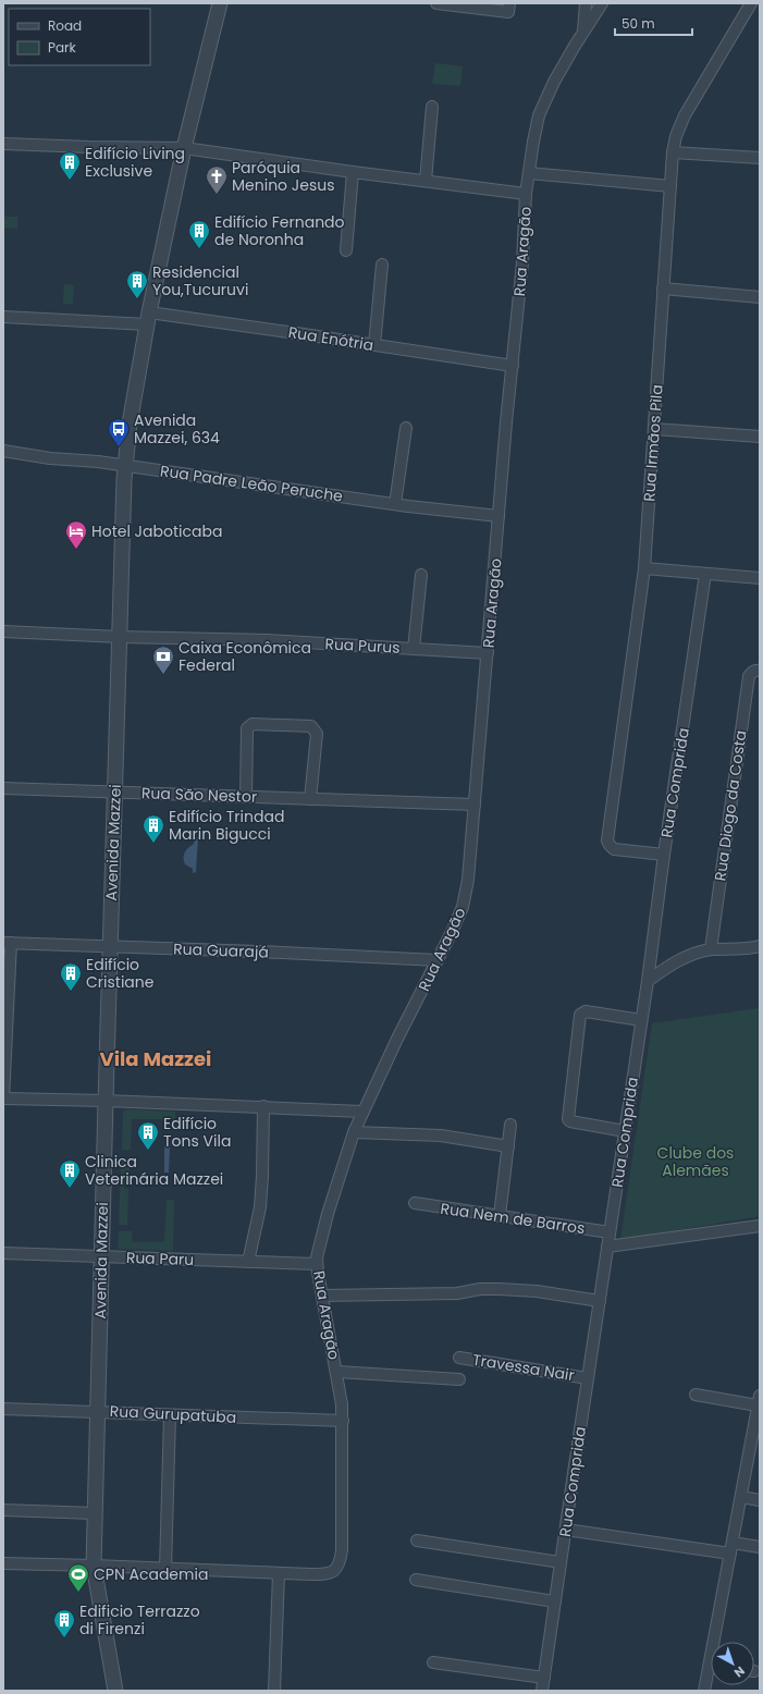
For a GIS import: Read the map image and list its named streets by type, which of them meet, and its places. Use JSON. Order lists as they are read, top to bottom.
{
  "streets": {
    "street": [
      "Rua Aragão",
      "Rua Enótria",
      "Rua Irmãos Pìla",
      "Rua Padre Leão Peruche",
      "Rua Purus",
      "Rua Comprida",
      "Rua São Nestor",
      "Rua Diogo da Costa",
      "Avenida Mazzei",
      "Rua Guarajá",
      "Rua Nem de Barros",
      "Rua Paru",
      "Travessa Nair",
      "Rua Gurupatuba"
    ]
  },
  "crossings": [
    ["Rua Aragão", "Rua Enótria"],
    ["Rua Aragão", "Rua Padre Leão Peruche"],
    ["Rua Aragão", "Rua Purus"],
    ["Rua Aragão", "Rua São Nestor"],
    ["Rua Aragão", "Avenida Mazzei"],
    ["Rua Aragão", "Rua Guarajá"],
    ["Rua Aragão", "Rua Paru"],
    ["Rua Aragão", "Rua Gurupatuba"],
    ["Rua Enótria", "Avenida Mazzei"],
    ["Rua Irmãos Pìla", "Rua Comprida"],
    ["Rua Padre Leão Peruche", "Avenida Mazzei"],
    ["Rua Purus", "Avenida Mazzei"],
    ["Rua Comprida", "Rua Nem de Barros"],
    ["Rua Comprida", "Travessa Nair"],
    ["Rua São Nestor", "Avenida Mazzei"],
    ["Avenida Mazzei", "Rua Guarajá"],
    ["Avenida Mazzei", "Rua Paru"],
    ["Avenida Mazzei", "Rua Gurupatuba"]
  ],
  "districts": ["Vila Mazzei"],
  "parks": ["Clube dos Alemães"],
  "places": {
    "building": [
      "Edifício Living Exclusive",
      "Edifício Fernando de Noronha",
      "Residencial You,Tucuruvi",
      "Edifício Trindad Marin Bigucci",
      "Edifício Cristiane",
      "Edifício Tons Vila",
      "Clinica Veterinária Mazzei",
      "Edificio Terrazzo di Firenzi"
    ],
    "church": ["Paróquia Menino Jesus"],
    "bus stop": ["Avenida Mazzei, 634"],
    "hotel": ["Hotel Jaboticaba"],
    "bank": ["Caixa Econômica Federal"],
    "sports": ["CPN Academia"]
  },
  "legend": ["Road", "Park"],
  "scale_bar": "50 m",
  "north": "bottom right"
}
